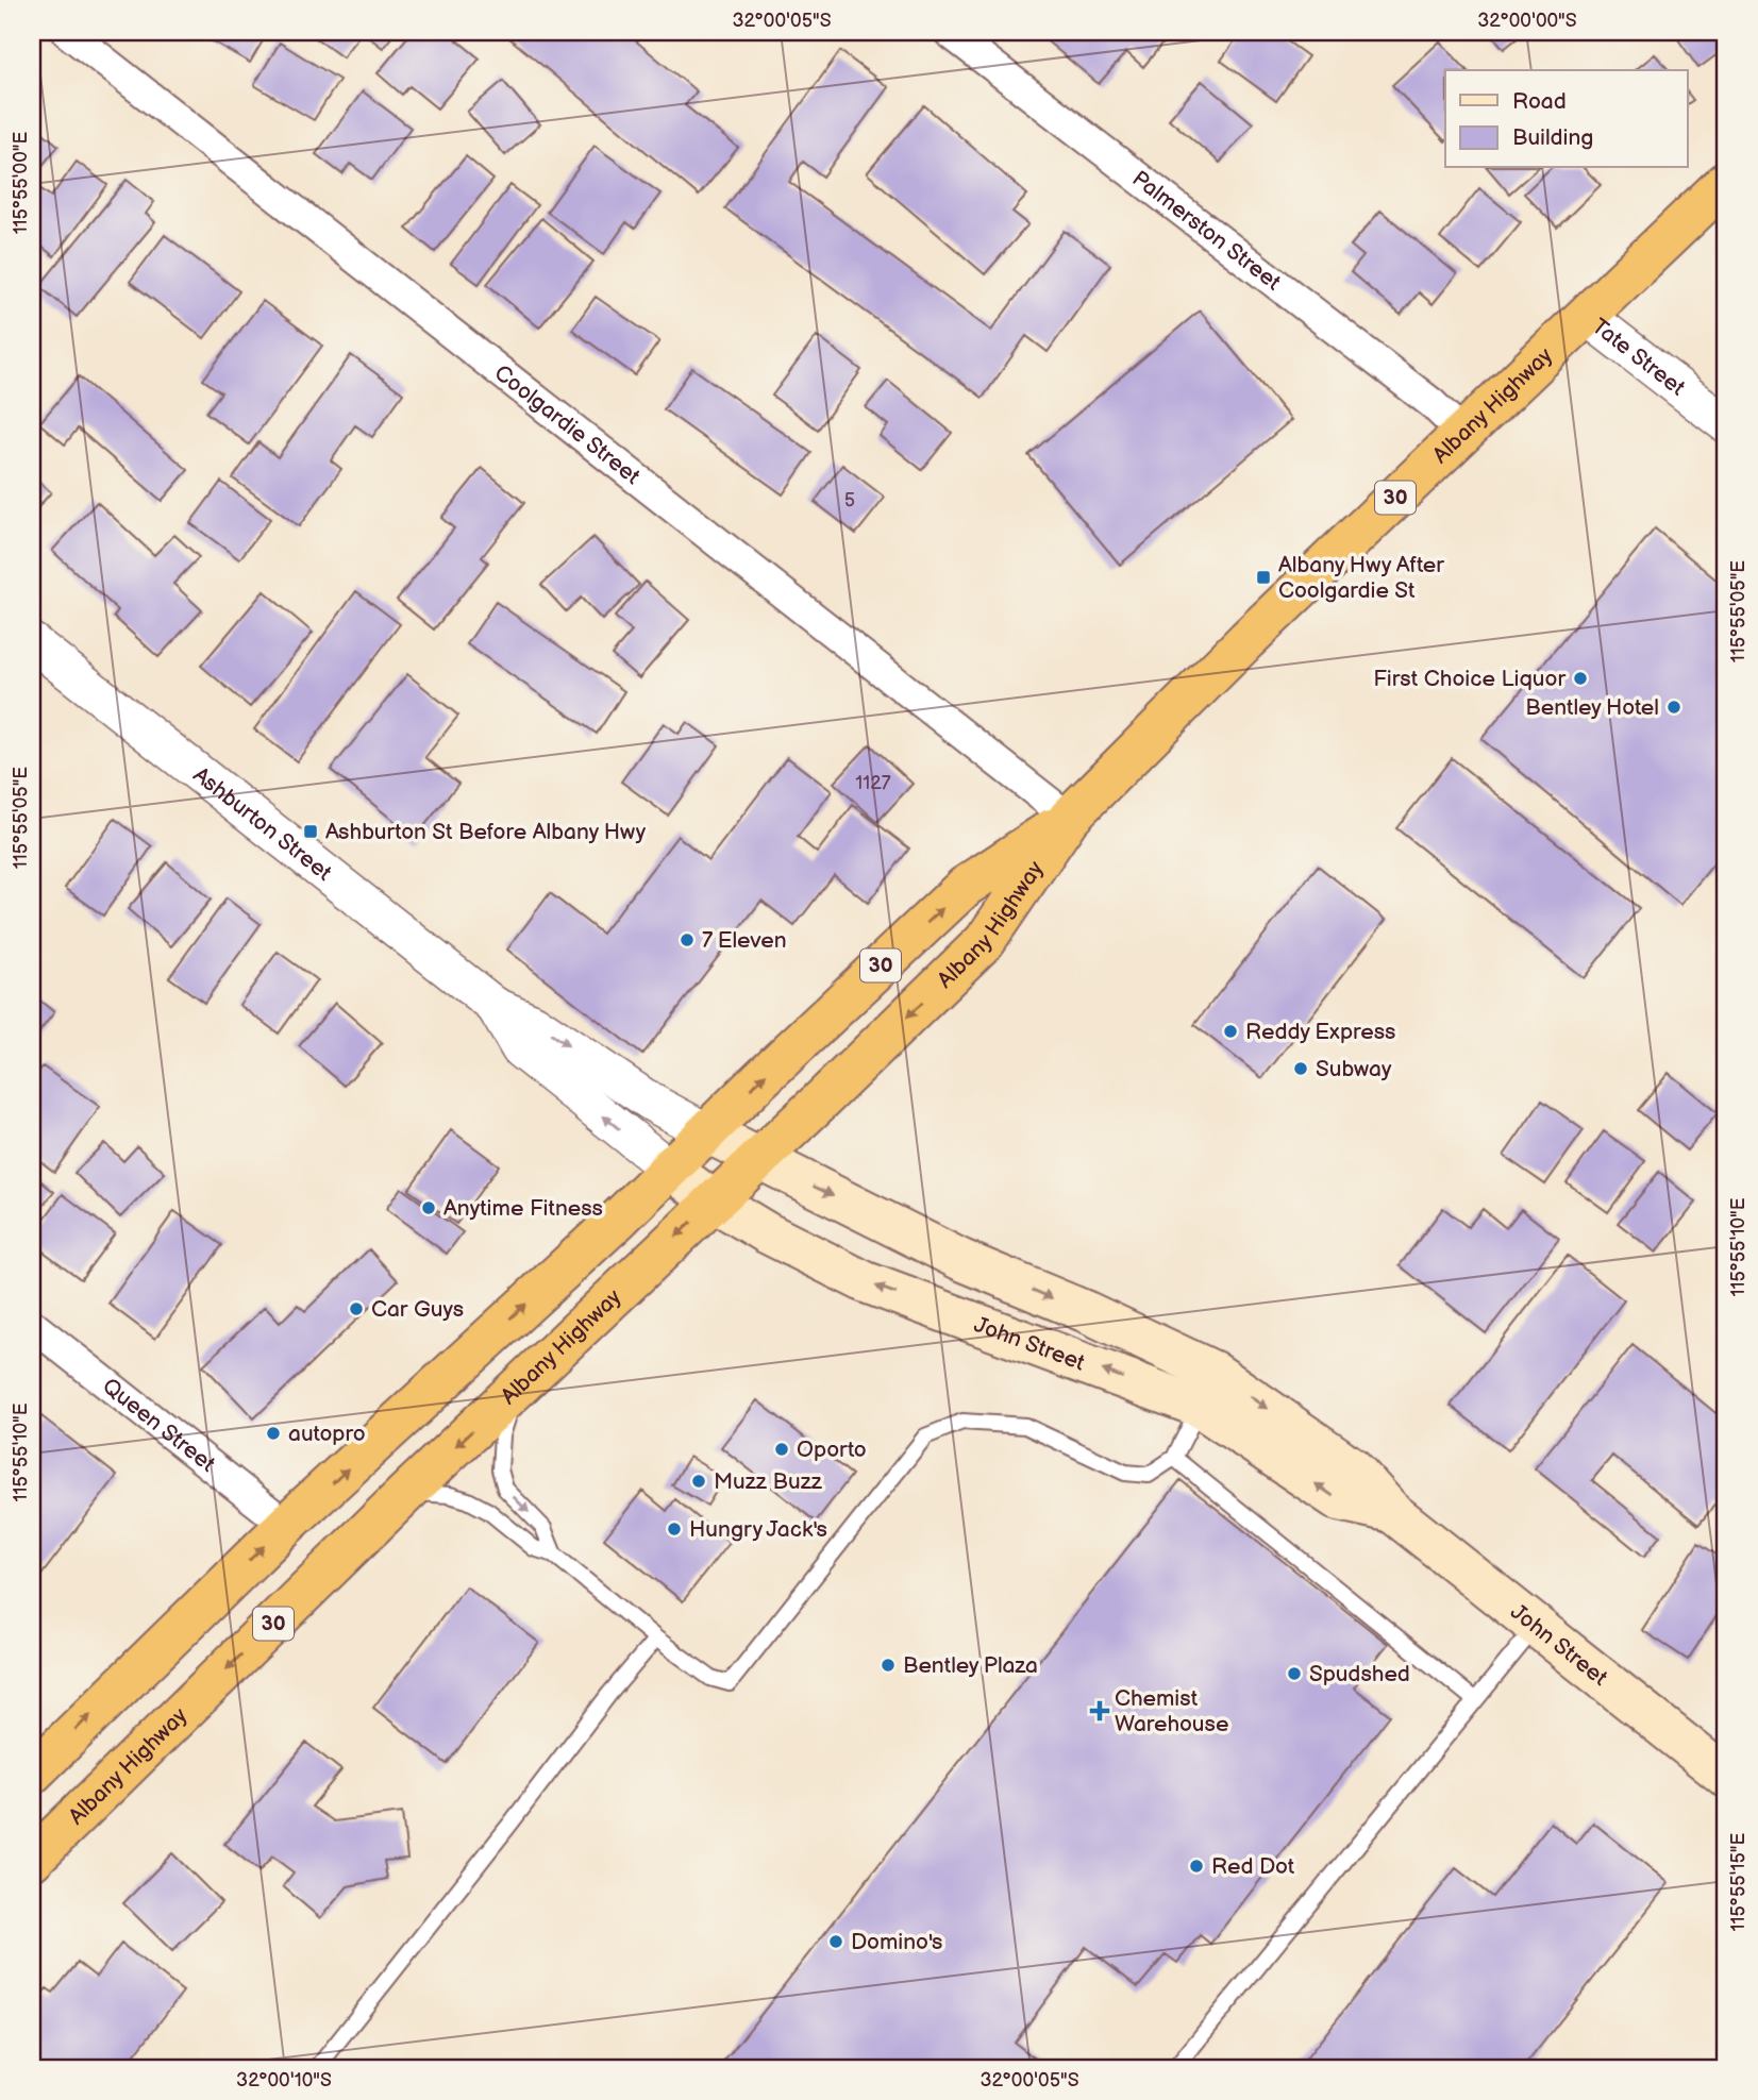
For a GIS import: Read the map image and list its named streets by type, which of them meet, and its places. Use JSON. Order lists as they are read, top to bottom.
{
  "streets": {
    "highway": ["Albany Highway", "30"],
    "main road": ["John Street"],
    "street": [
      "Palmerston Street",
      "Tate Street",
      "Coolgardie Street",
      "Ashburton Street",
      "Queen Street"
    ]
  },
  "crossings": [
    ["Palmerston Street", "Albany Highway"],
    ["Tate Street", "Albany Highway"],
    ["Albany Highway", "Coolgardie Street"],
    ["Albany Highway", "Ashburton Street"],
    ["Albany Highway", "John Street"],
    ["Albany Highway", "Queen Street"],
    ["Ashburton Street", "John Street"]
  ],
  "places": {
    "transit": ["Albany Hwy After Coolgardie St", "Ashburton St Before Albany Hwy"],
    "other": [
      "First Choice Liquor",
      "Bentley Hotel",
      "7 Eleven",
      "Reddy Express",
      "Subway",
      "Anytime Fitness",
      "Car Guys",
      "autopro",
      "Oporto",
      "Muzz Buzz",
      "Hungry Jack's",
      "Bentley Plaza",
      "Spudshed",
      "Red Dot",
      "Domino's"
    ],
    "health": ["Chemist Warehouse"]
  },
  "house_numbers": ["5", "1127"],
  "legend": ["Road", "Building"],
  "coordinates": [
    "32°00'05\"S",
    "32°00'00\"S",
    "115°55'00\"E",
    "115°55'05\"E",
    "115°55'10\"E",
    "115°55'15\"E",
    "32°00'10\"S"
  ]
}
